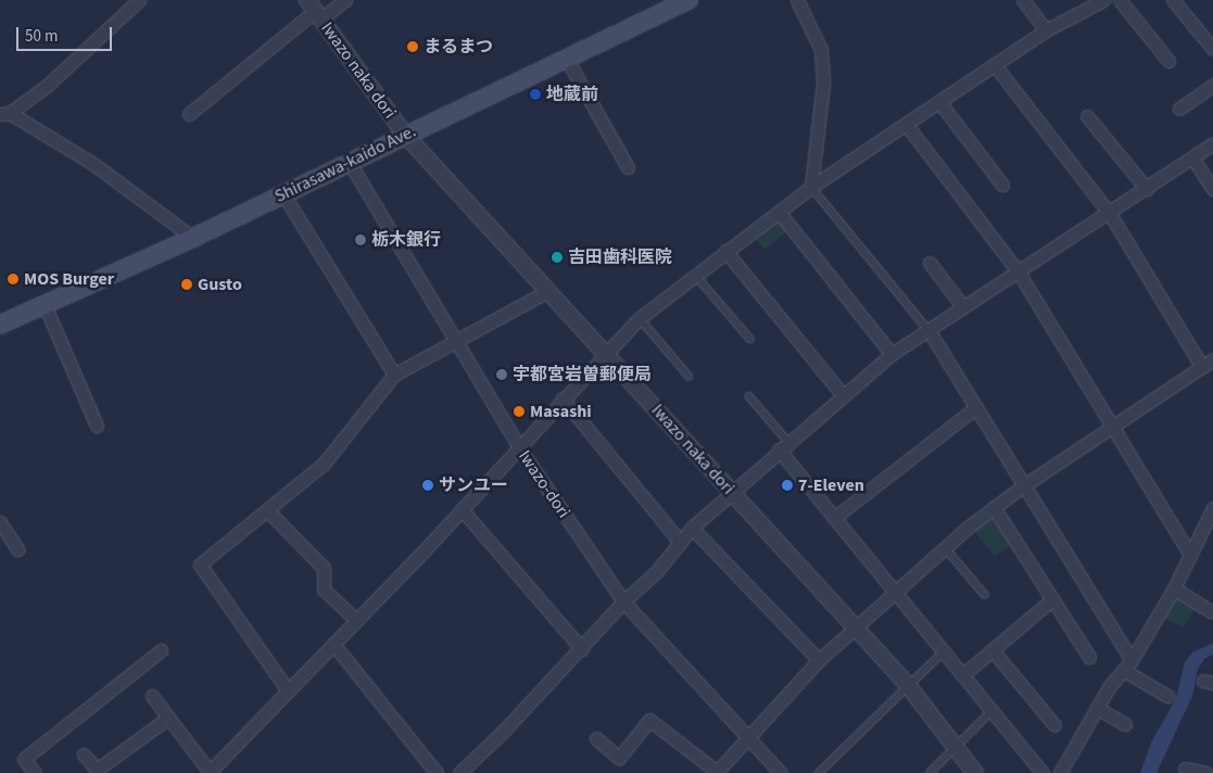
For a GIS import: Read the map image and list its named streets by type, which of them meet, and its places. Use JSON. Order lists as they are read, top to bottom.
{
  "streets": {
    "main road": ["Shirasawa-kaido Ave."],
    "street": ["Iwazo naka dori", "Iwazo-dori"]
  },
  "crossings": [
    ["Iwazo naka dori", "Shirasawa-kaido Ave."],
    ["Shirasawa-kaido Ave.", "Iwazo-dori"]
  ],
  "places": [
    "まるまつ",
    "地蔵前",
    "栃木銀行",
    "吉田歯科医院",
    "MOS Burger",
    "Gusto",
    "宇都宮岩曽郵便局",
    "Masashi",
    "サンユー",
    "7-Eleven"
  ],
  "scale_bar": "50 m"
}
